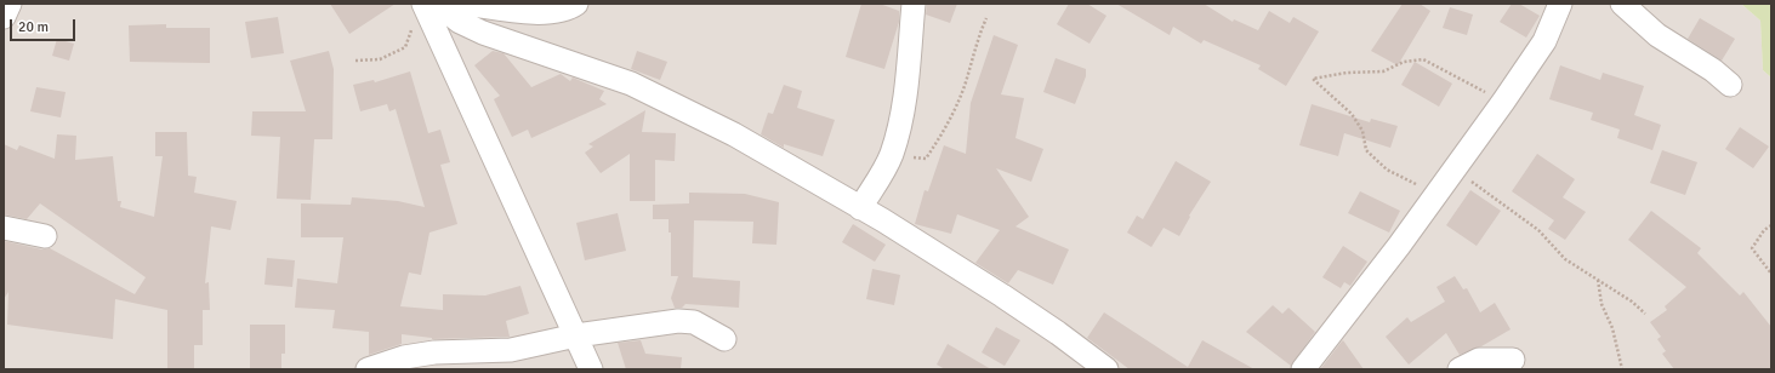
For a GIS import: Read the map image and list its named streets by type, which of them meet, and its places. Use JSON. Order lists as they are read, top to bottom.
{
  "scale_bar": "20 m"
}
